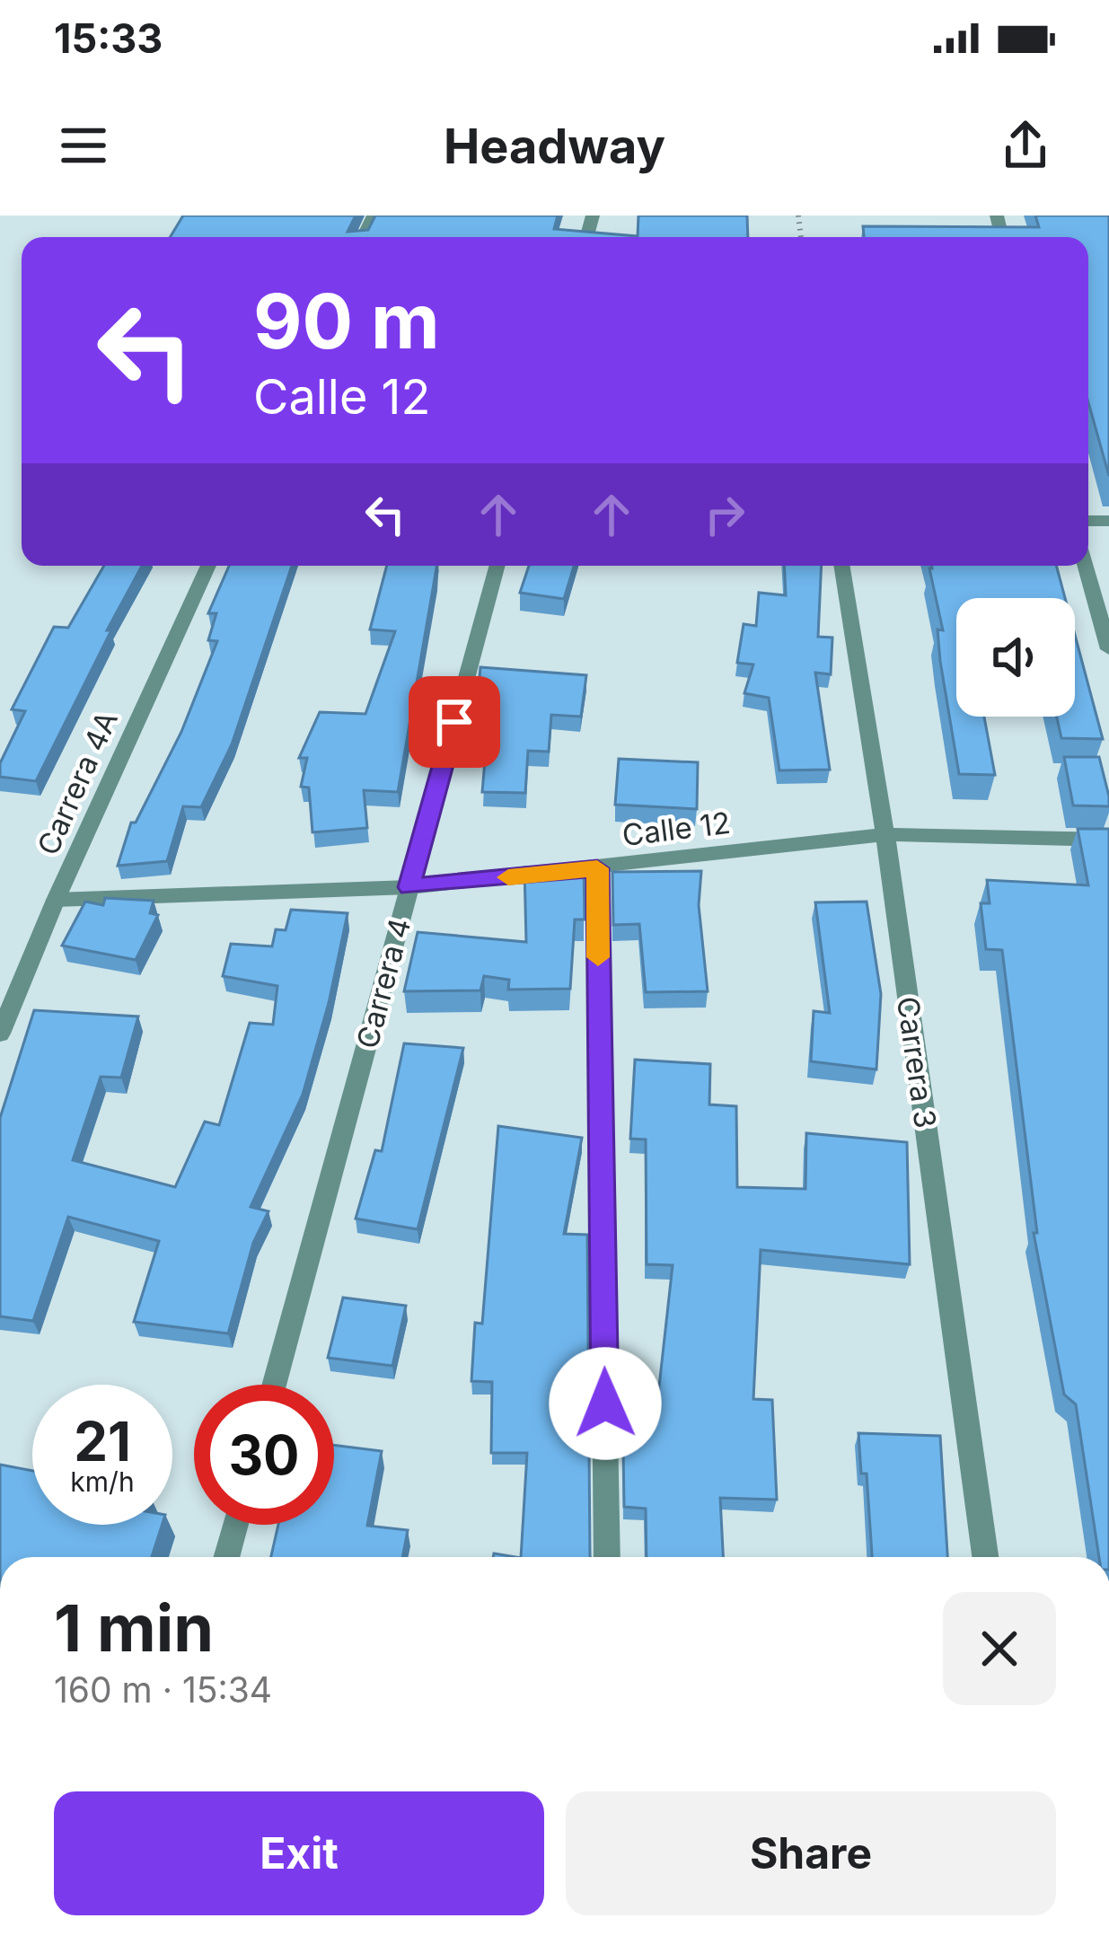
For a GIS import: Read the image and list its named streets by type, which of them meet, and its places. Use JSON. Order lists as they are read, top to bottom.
{
  "streets": {
    "street": [
      "Carrera 4A",
      "Calle 12",
      "Carrera 4",
      "Carrera 3"
    ]
  },
  "crossings": [
    ["Carrera 4A", "Calle 12"],
    ["Calle 12", "Carrera 4"],
    ["Calle 12", "Carrera 3"]
  ],
  "page": {
    "status": "15:33",
    "header": "Headway",
    "turn": ["90 m", "Calle 12"],
    "speed": "21 km/h",
    "limit": "30",
    "heading": ["1 min", "160 m · 15:34"],
    "buttons": ["Exit", "Share"]
  }
}
